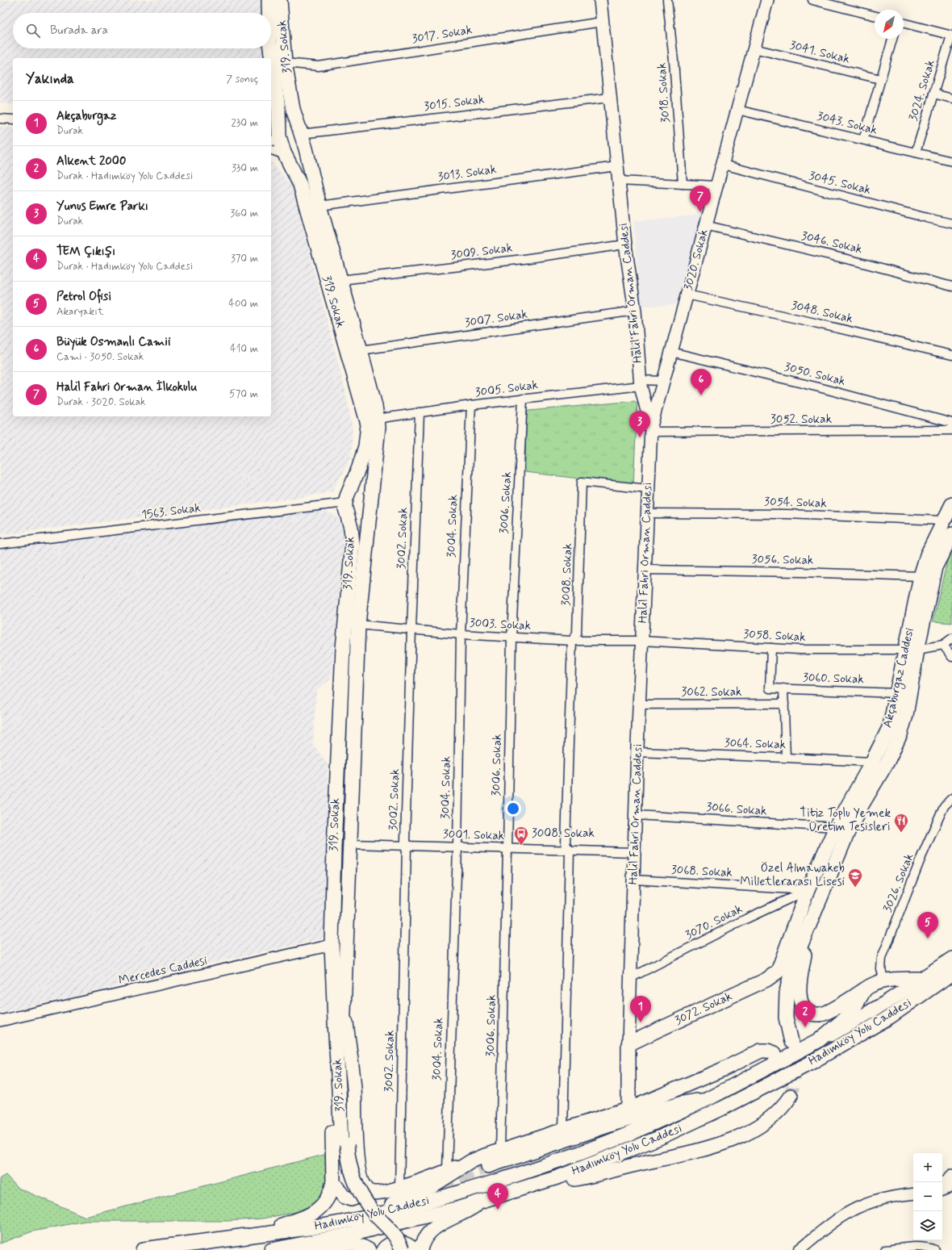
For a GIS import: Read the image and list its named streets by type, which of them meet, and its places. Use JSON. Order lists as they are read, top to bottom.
{
  "streets": {
    "main road": [
      "319. Sokak",
      "3020. Sokak",
      "Halil Fahri Orman Caddesi",
      "Akçaburgaz Caddesi",
      "3072. Sokak",
      "Hadımköy Yolu Caddesi"
    ],
    "street": [
      "3017. Sokak",
      "3041. Sokak",
      "3024. Sokak",
      "3018. Sokak",
      "3015. Sokak",
      "3043. Sokak",
      "3013. Sokak",
      "3045. Sokak",
      "3046. Sokak",
      "3009. Sokak",
      "3048. Sokak",
      "3007. Sokak",
      "3050. Sokak",
      "3005. Sokak",
      "3052. Sokak",
      "3006. Sokak",
      "3054. Sokak",
      "1563. Sokak",
      "3004. Sokak",
      "3002. Sokak",
      "3056. Sokak",
      "3008. Sokak",
      "3003. Sokak",
      "3058. Sokak",
      "3060. Sokak",
      "3062. Sokak",
      "3064. Sokak",
      "3066. Sokak",
      "3001. Sokak",
      "3068. Sokak",
      "3026. Sokak",
      "3070. Sokak",
      "Mercedes Caddesi"
    ]
  },
  "crossings": [
    ["3017. Sokak", "319. Sokak"],
    ["3017. Sokak", "Halil Fahri Orman Caddesi"],
    ["319. Sokak", "3015. Sokak"],
    ["319. Sokak", "3013. Sokak"],
    ["319. Sokak", "3009. Sokak"],
    ["319. Sokak", "3007. Sokak"],
    ["319. Sokak", "3005. Sokak"],
    ["319. Sokak", "1563. Sokak"],
    ["319. Sokak", "3003. Sokak"],
    ["319. Sokak", "3001. Sokak"],
    ["319. Sokak", "Mercedes Caddesi"],
    ["3041. Sokak", "3020. Sokak"],
    ["3024. Sokak", "3043. Sokak"],
    ["3015. Sokak", "Halil Fahri Orman Caddesi"],
    ["3043. Sokak", "3020. Sokak"],
    ["3013. Sokak", "Halil Fahri Orman Caddesi"],
    ["3045. Sokak", "3020. Sokak"],
    ["3046. Sokak", "3020. Sokak"],
    ["3009. Sokak", "Halil Fahri Orman Caddesi"],
    ["3020. Sokak", "Halil Fahri Orman Caddesi"],
    ["3020. Sokak", "3048. Sokak"],
    ["3020. Sokak", "3050. Sokak"],
    ["3020. Sokak", "3005. Sokak"],
    ["3020. Sokak", "3052. Sokak"],
    ["Halil Fahri Orman Caddesi", "3007. Sokak"],
    ["Halil Fahri Orman Caddesi", "3005. Sokak"],
    ["Halil Fahri Orman Caddesi", "3052. Sokak"],
    ["Halil Fahri Orman Caddesi", "3054. Sokak"],
    ["Halil Fahri Orman Caddesi", "3056. Sokak"],
    ["Halil Fahri Orman Caddesi", "3008. Sokak"],
    ["Halil Fahri Orman Caddesi", "3003. Sokak"],
    ["Halil Fahri Orman Caddesi", "3058. Sokak"],
    ["Halil Fahri Orman Caddesi", "3062. Sokak"],
    ["Halil Fahri Orman Caddesi", "3064. Sokak"],
    ["Halil Fahri Orman Caddesi", "3066. Sokak"],
    ["Halil Fahri Orman Caddesi", "3001. Sokak"],
    ["Halil Fahri Orman Caddesi", "3068. Sokak"],
    ["Halil Fahri Orman Caddesi", "3070. Sokak"],
    ["Halil Fahri Orman Caddesi", "3072. Sokak"],
    ["3005. Sokak", "3006. Sokak"],
    ["3005. Sokak", "3004. Sokak"],
    ["3005. Sokak", "3002. Sokak"],
    ["3006. Sokak", "3003. Sokak"],
    ["3006. Sokak", "3001. Sokak"],
    ["3054. Sokak", "Akçaburgaz Caddesi"],
    ["3004. Sokak", "3003. Sokak"],
    ["3004. Sokak", "3001. Sokak"],
    ["3002. Sokak", "3003. Sokak"],
    ["3002. Sokak", "3001. Sokak"],
    ["3056. Sokak", "Akçaburgaz Caddesi"],
    ["3008. Sokak", "3003. Sokak"],
    ["3008. Sokak", "3001. Sokak"],
    ["3003. Sokak", "3058. Sokak"],
    ["3058. Sokak", "Akçaburgaz Caddesi"],
    ["3058. Sokak", "3060. Sokak"],
    ["Akçaburgaz Caddesi", "3060. Sokak"],
    ["Akçaburgaz Caddesi", "3064. Sokak"],
    ["Akçaburgaz Caddesi", "3066. Sokak"],
    ["Akçaburgaz Caddesi", "3068. Sokak"],
    ["Akçaburgaz Caddesi", "3070. Sokak"],
    ["Akçaburgaz Caddesi", "3072. Sokak"],
    ["3068. Sokak", "3070. Sokak"]
  ],
  "places": {
    "restaurant": ["Titiz Toplu Yemek Üretim Tesisleri"],
    "bus stop": ["3008. Sokak"],
    "school or university": ["Özel Almawakeb Milletlerarası Lisesi"]
  },
  "north": "bottom left",
  "page": {
    "search": "Burada ara",
    "heading": ["Yakında", "7 sonuç"],
    "list": [
      {
        "mark": "1",
        "name": "Akçaburgaz",
        "note": "Durak",
        "value": "230 m"
      },
      {
        "mark": "2",
        "name": "Alkent 2000",
        "note": "Durak · Hadımköy Yolu Caddesi",
        "value": "330 m"
      },
      {
        "mark": "3",
        "name": "Yunus Emre Parkı",
        "note": "Durak",
        "value": "360 m"
      },
      {
        "mark": "4",
        "name": "TEM Çıkışı",
        "note": "Durak · Hadımköy Yolu Caddesi",
        "value": "370 m"
      },
      {
        "mark": "5",
        "name": "Petrol Ofisi",
        "note": "Akaryakıt",
        "value": "400 m"
      },
      {
        "mark": "6",
        "name": "Büyük Osmanlı Camii",
        "note": "Cami · 3050. Sokak",
        "value": "410 m"
      },
      {
        "mark": "7",
        "name": "Halil Fahri Orman İlkokulu",
        "note": "Durak · 3020. Sokak",
        "value": "570 m"
      }
    ],
    "pins": [
      "7",
      "6",
      "3",
      "5",
      "1",
      "2",
      "4"
    ],
    "map_buttons": ["+", "−"]
  }
}
